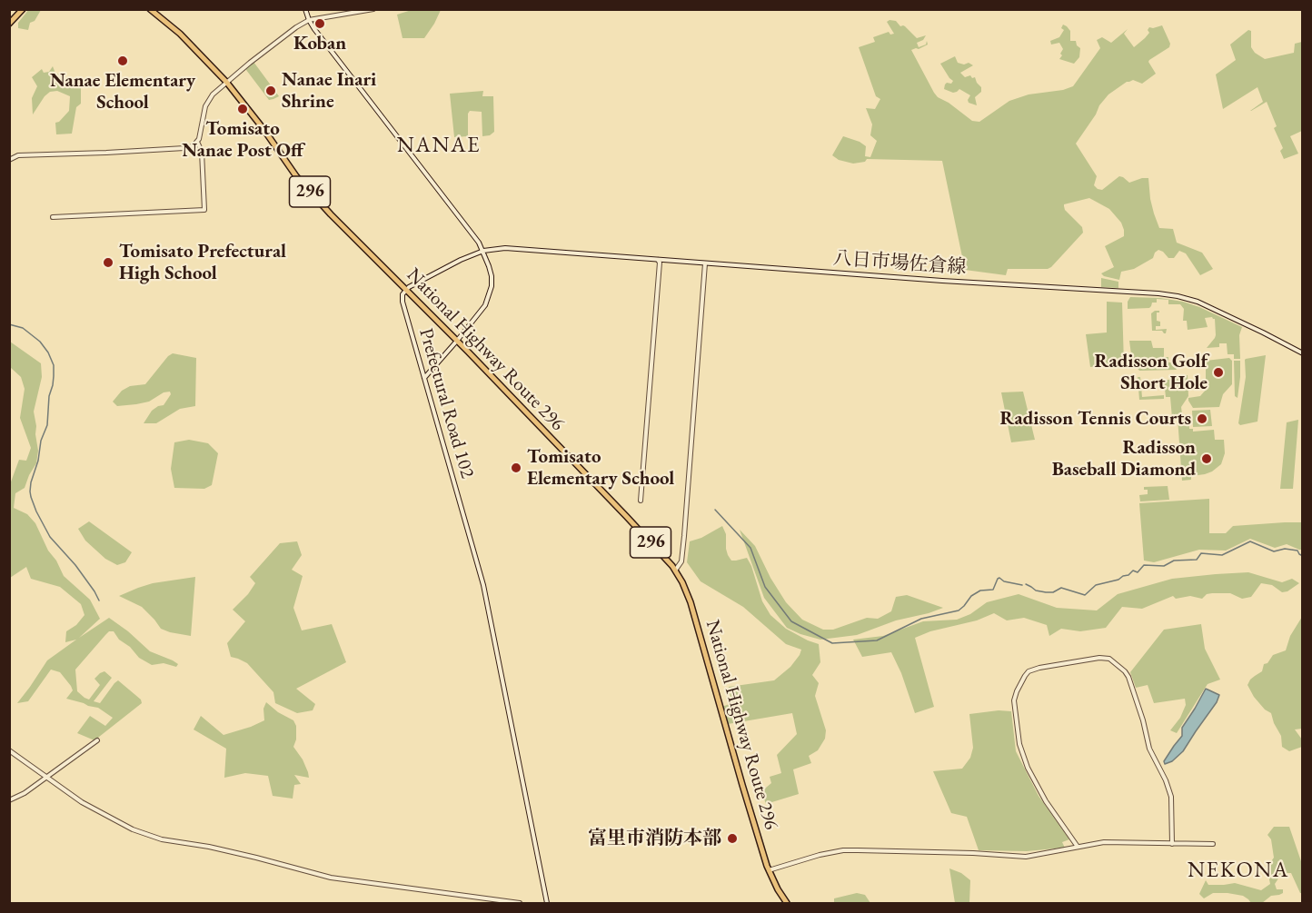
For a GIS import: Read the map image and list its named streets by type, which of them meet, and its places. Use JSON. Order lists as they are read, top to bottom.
{
  "streets": {
    "highway": ["296", "National Highway Route 296"],
    "street": ["八日市場佐倉線", "Prefectural Road 102"]
  },
  "crossings": [
    ["National Highway Route 296", "Prefectural Road 102"]
  ],
  "districts": ["NANAE", "NEKONA"],
  "places": [
    "Koban",
    "Nanae Elementary School",
    "Nanae Inari Shrine",
    "Tomisato Nanae Post Off",
    "Tomisato Prefectural High School",
    "Radisson Golf Short Hole",
    "Radisson Tennis Courts",
    "Radisson Baseball Diamond",
    "Tomisato Elementary School",
    "富里市消防本部"
  ]
}
